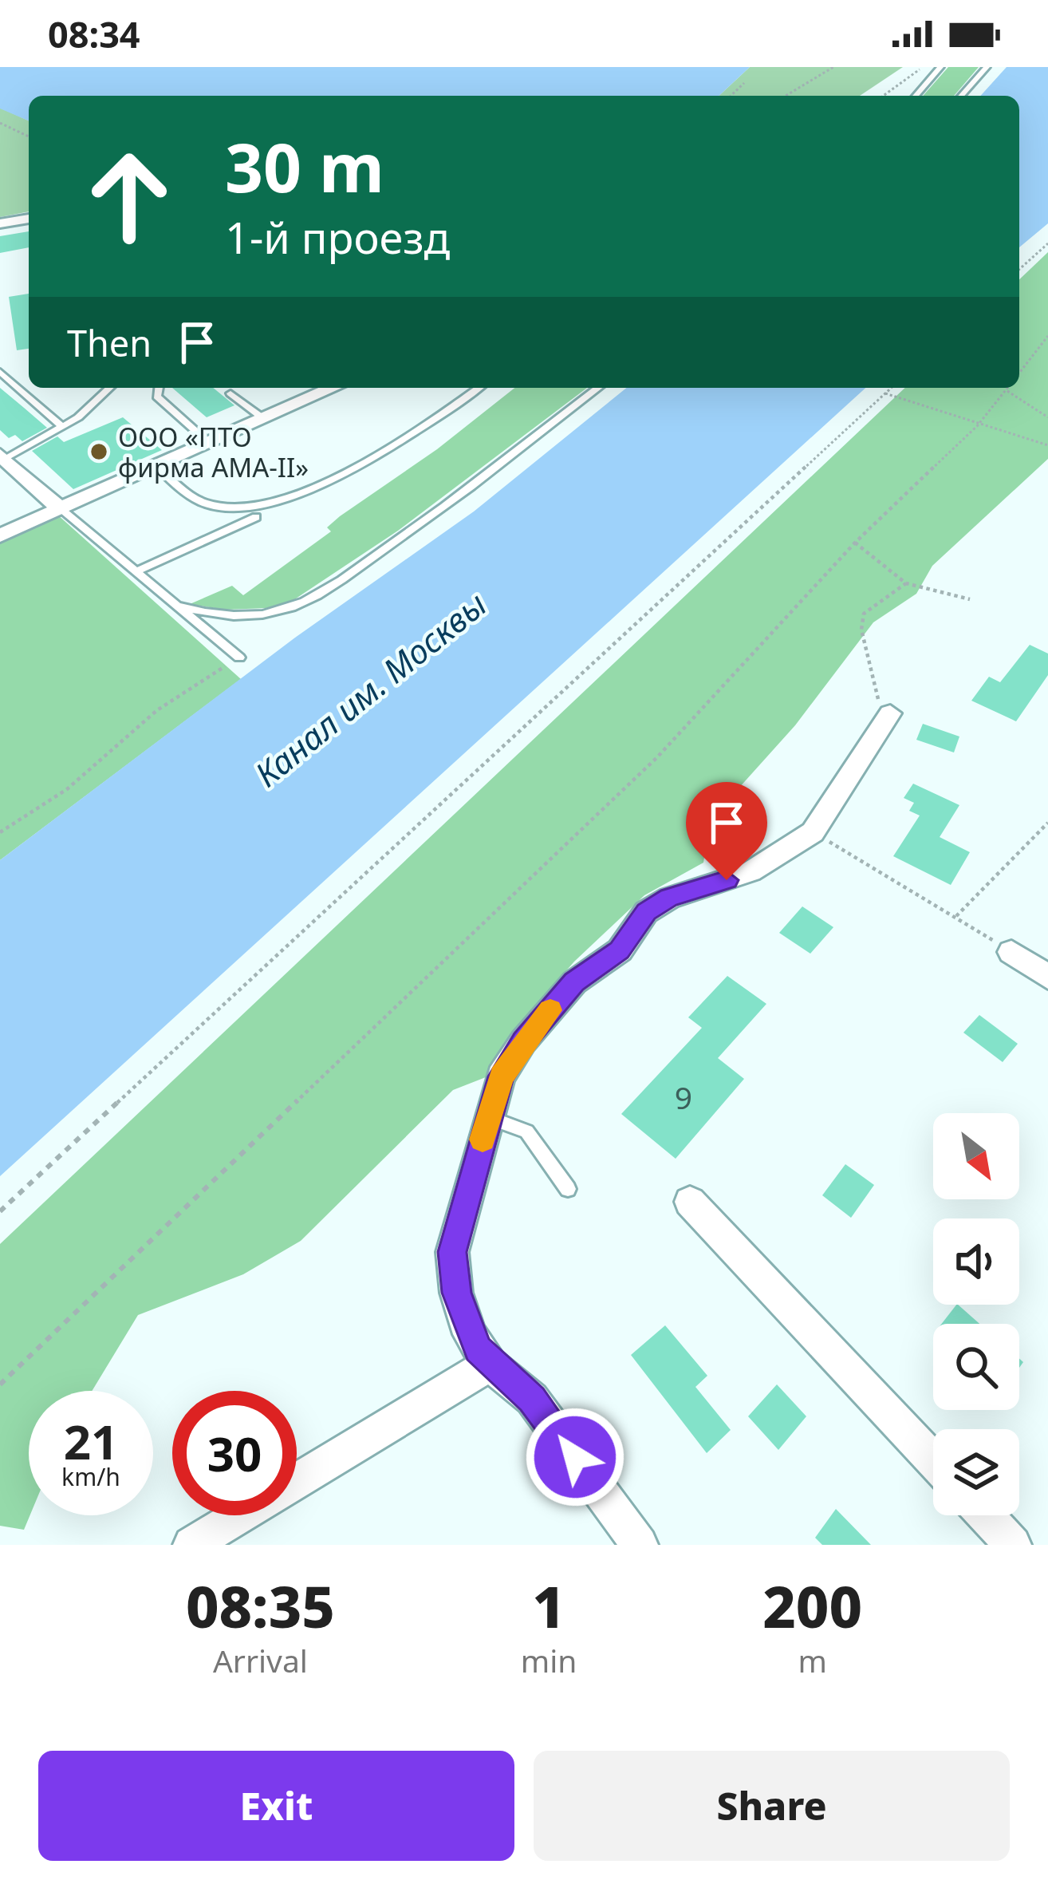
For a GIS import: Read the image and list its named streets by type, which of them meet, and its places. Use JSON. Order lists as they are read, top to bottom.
{
  "water": ["Канал им. Москвы"],
  "places": ["ООО «ПТО фирма АМА-II»"],
  "house_numbers": ["9"],
  "north": "bottom right",
  "page": {
    "status": "08:34",
    "turn": ["30 m", "1-й проезд"],
    "then": "Then",
    "speed": "21 km/h",
    "limit": "30",
    "eta": [
      "08:35",
      "Arrival",
      "1",
      "min",
      "200",
      "m"
    ],
    "buttons": ["Exit", "Share"]
  }
}
